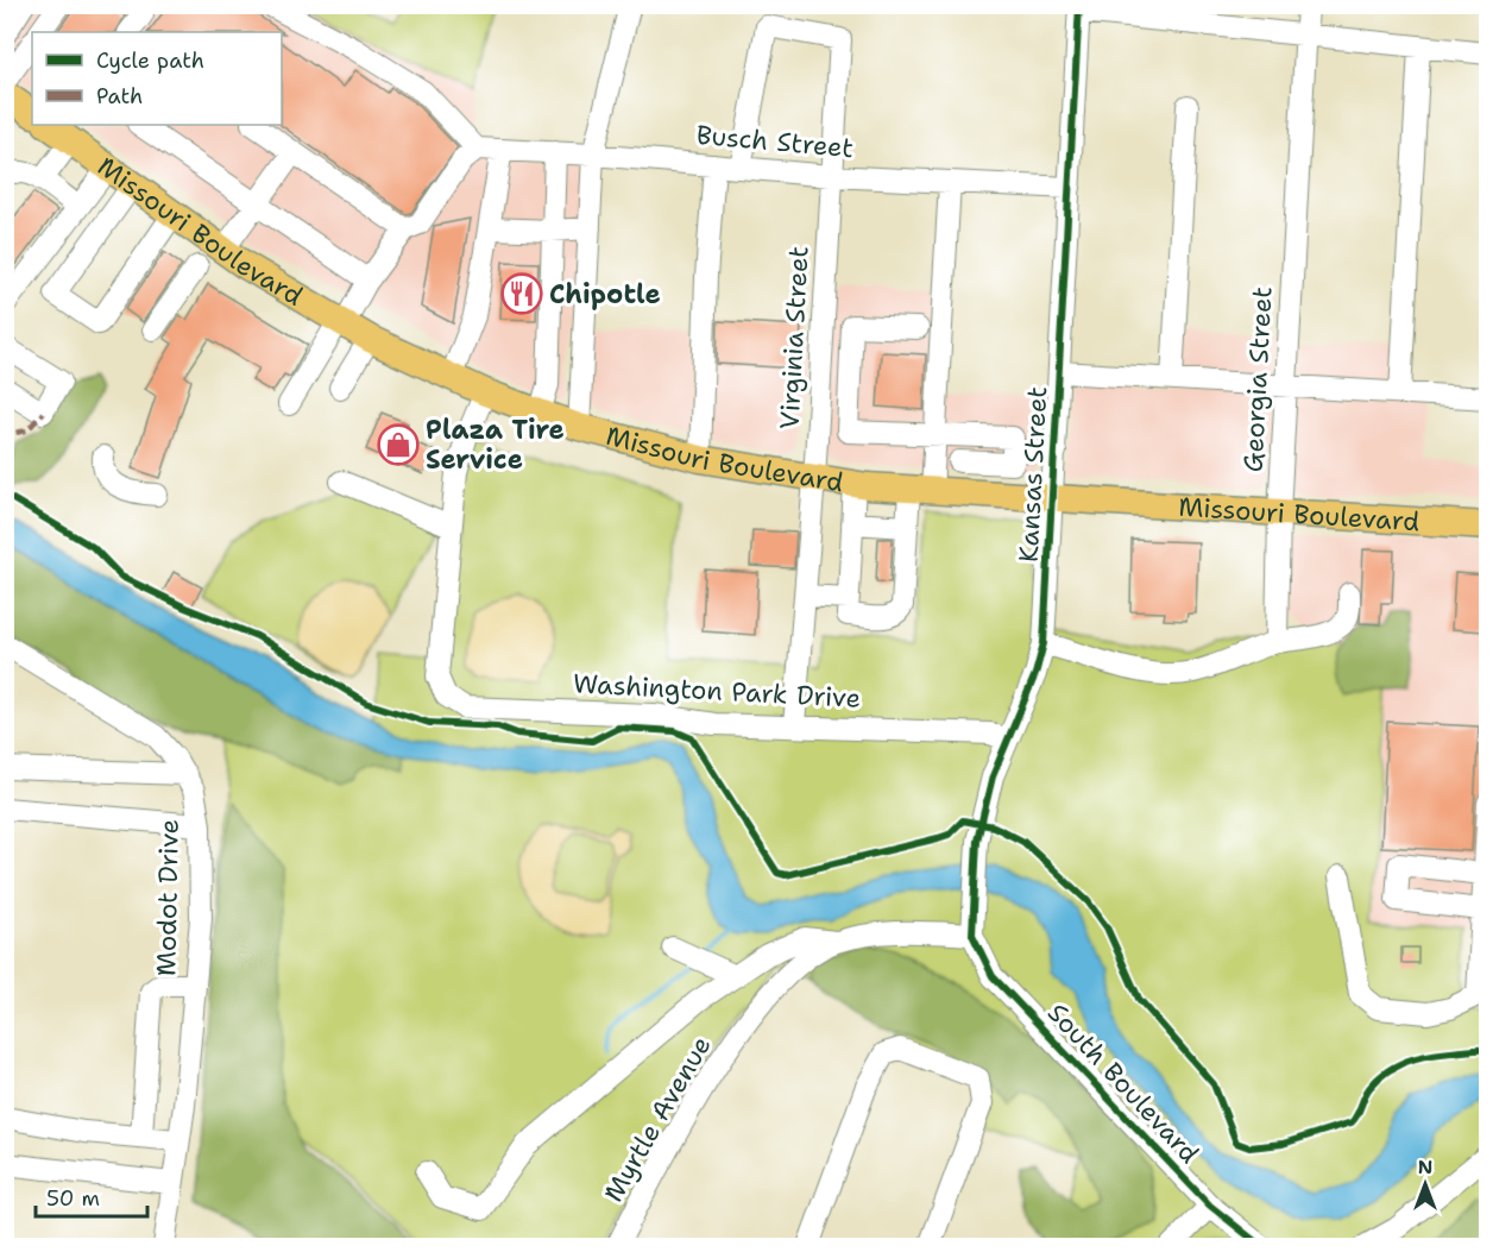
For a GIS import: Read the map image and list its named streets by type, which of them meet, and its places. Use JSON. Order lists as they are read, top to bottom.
{
  "streets": {
    "main road": ["Missouri Boulevard"],
    "street": [
      "Busch Street",
      "Virginia Street",
      "Georgia Street",
      "Kansas Street",
      "Washington Park Drive",
      "Modot Drive",
      "South Boulevard",
      "Myrtle Avenue"
    ]
  },
  "crossings": [
    ["Busch Street", "Virginia Street"],
    ["Busch Street", "Kansas Street"],
    ["Missouri Boulevard", "Virginia Street"],
    ["Missouri Boulevard", "Georgia Street"],
    ["Missouri Boulevard", "Kansas Street"],
    ["Virginia Street", "Washington Park Drive"],
    ["Kansas Street", "Washington Park Drive"],
    ["Kansas Street", "South Boulevard"],
    ["Kansas Street", "Myrtle Avenue"],
    ["South Boulevard", "Myrtle Avenue"]
  ],
  "places": {
    "restaurant": ["Chipotle"],
    "shop": ["Plaza Tire Service"]
  },
  "legend": ["Cycle path", "Path"],
  "scale_bar": "50 m",
  "north": "top"
}
